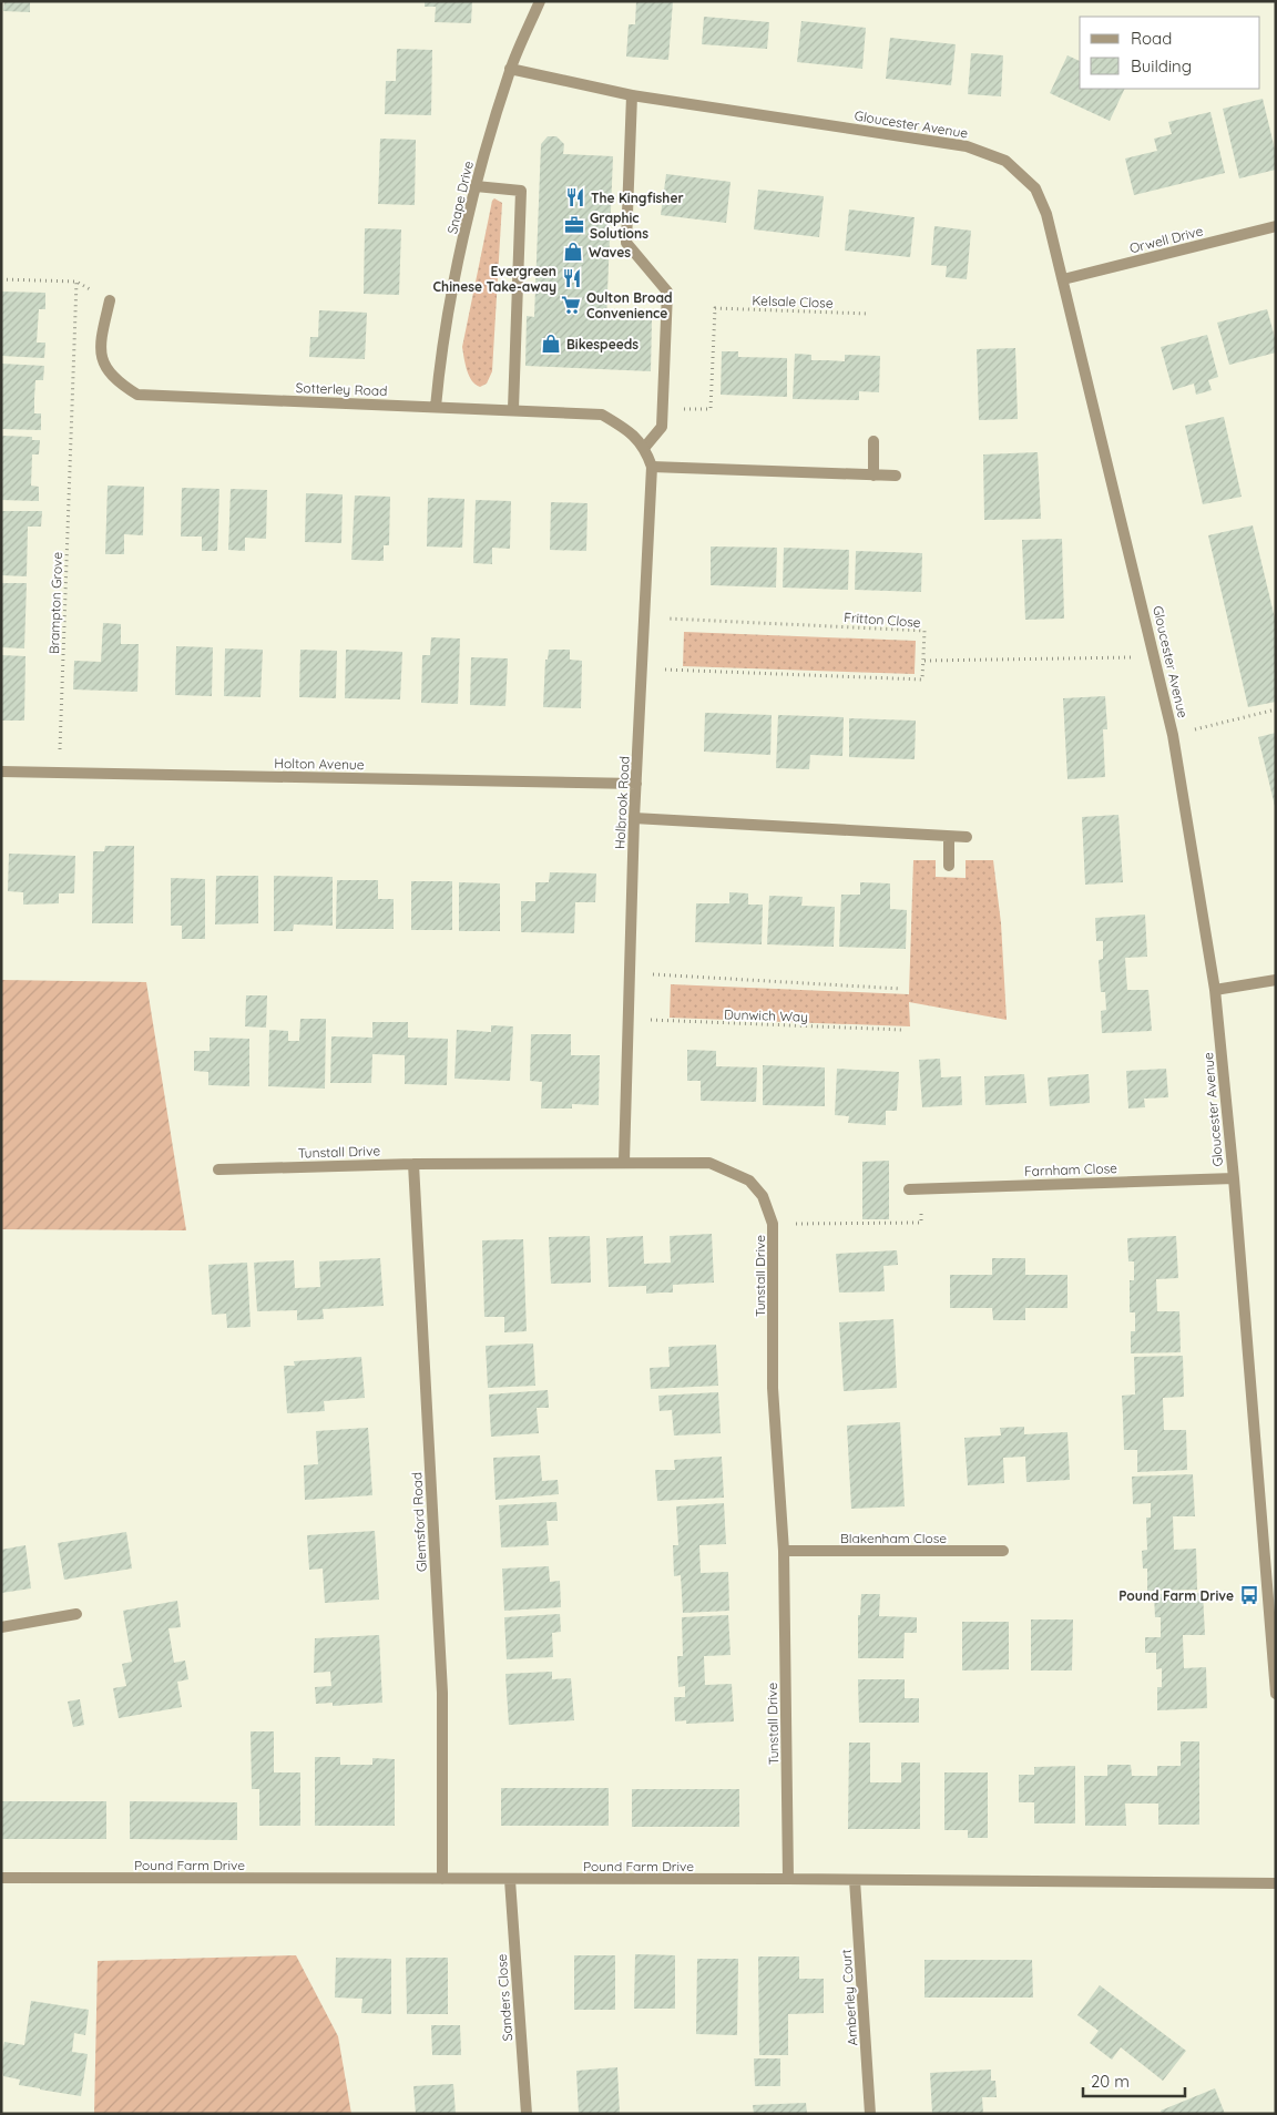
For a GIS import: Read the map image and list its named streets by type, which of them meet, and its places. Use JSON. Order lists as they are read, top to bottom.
{
  "streets": {
    "street": [
      "Gloucester Avenue",
      "Snape Drive",
      "Orwell Drive",
      "Sotterley Road",
      "Holton Avenue",
      "Holbrook Road",
      "Tunstall Drive",
      "Farnham Close",
      "Glemsford Road",
      "Blakenham Close",
      "Pound Farm Drive",
      "Sanders Close",
      "Amberley Court"
    ],
    "path": [
      "Kelsale Close",
      "Brampton Grove",
      "Fritton Close",
      "Dunwich Way"
    ]
  },
  "crossings": [
    ["Gloucester Avenue", "Snape Drive"],
    ["Gloucester Avenue", "Orwell Drive"],
    ["Gloucester Avenue", "Farnham Close"],
    ["Snape Drive", "Sotterley Road"],
    ["Sotterley Road", "Holbrook Road"],
    ["Brampton Grove", "Holton Avenue"],
    ["Fritton Close", "Holbrook Road"],
    ["Holton Avenue", "Holbrook Road"],
    ["Holbrook Road", "Dunwich Way"],
    ["Holbrook Road", "Tunstall Drive"],
    ["Tunstall Drive", "Glemsford Road"],
    ["Tunstall Drive", "Blakenham Close"],
    ["Tunstall Drive", "Pound Farm Drive"],
    ["Glemsford Road", "Pound Farm Drive"],
    ["Pound Farm Drive", "Sanders Close"],
    ["Pound Farm Drive", "Amberley Court"]
  ],
  "places": {
    "restaurant": ["The Kingfisher", "Evergreen Chinese Take-away"],
    "office": ["Graphic Solutions"],
    "shop": ["Waves", "Bikespeeds"],
    "supermarket": ["Oulton Broad Convenience"],
    "bus stop": ["Pound Farm Drive"]
  },
  "legend": ["Road", "Building"],
  "scale_bar": "20 m"
}
